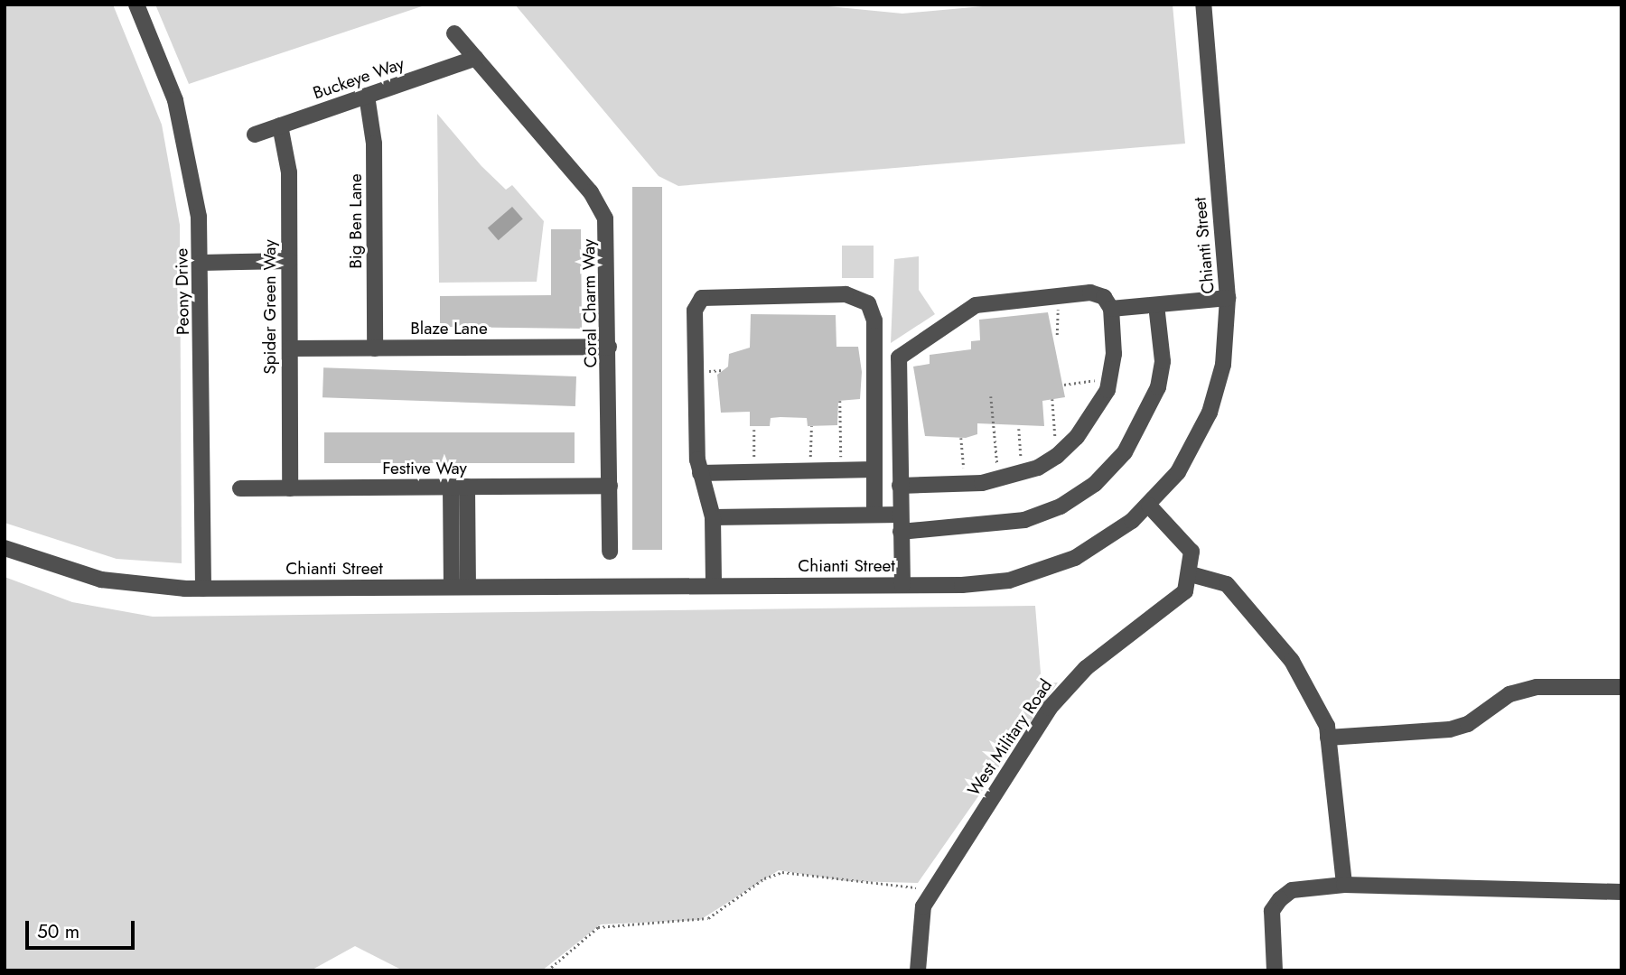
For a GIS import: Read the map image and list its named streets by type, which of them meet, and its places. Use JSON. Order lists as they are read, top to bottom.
{
  "streets": {
    "street": [
      "Buckeye Way",
      "Big Ben Lane",
      "Chianti Street",
      "Peony Drive",
      "Coral Charm Way",
      "Spider Green Way",
      "Blaze Lane",
      "Festive Way",
      "West Military Road"
    ]
  },
  "crossings": [
    ["Buckeye Way", "Big Ben Lane"],
    ["Buckeye Way", "Coral Charm Way"],
    ["Buckeye Way", "Spider Green Way"],
    ["Big Ben Lane", "Blaze Lane"],
    ["Chianti Street", "Peony Drive"],
    ["Coral Charm Way", "Blaze Lane"],
    ["Coral Charm Way", "Festive Way"],
    ["Spider Green Way", "Blaze Lane"],
    ["Spider Green Way", "Festive Way"]
  ],
  "scale_bar": "50 m"
}
